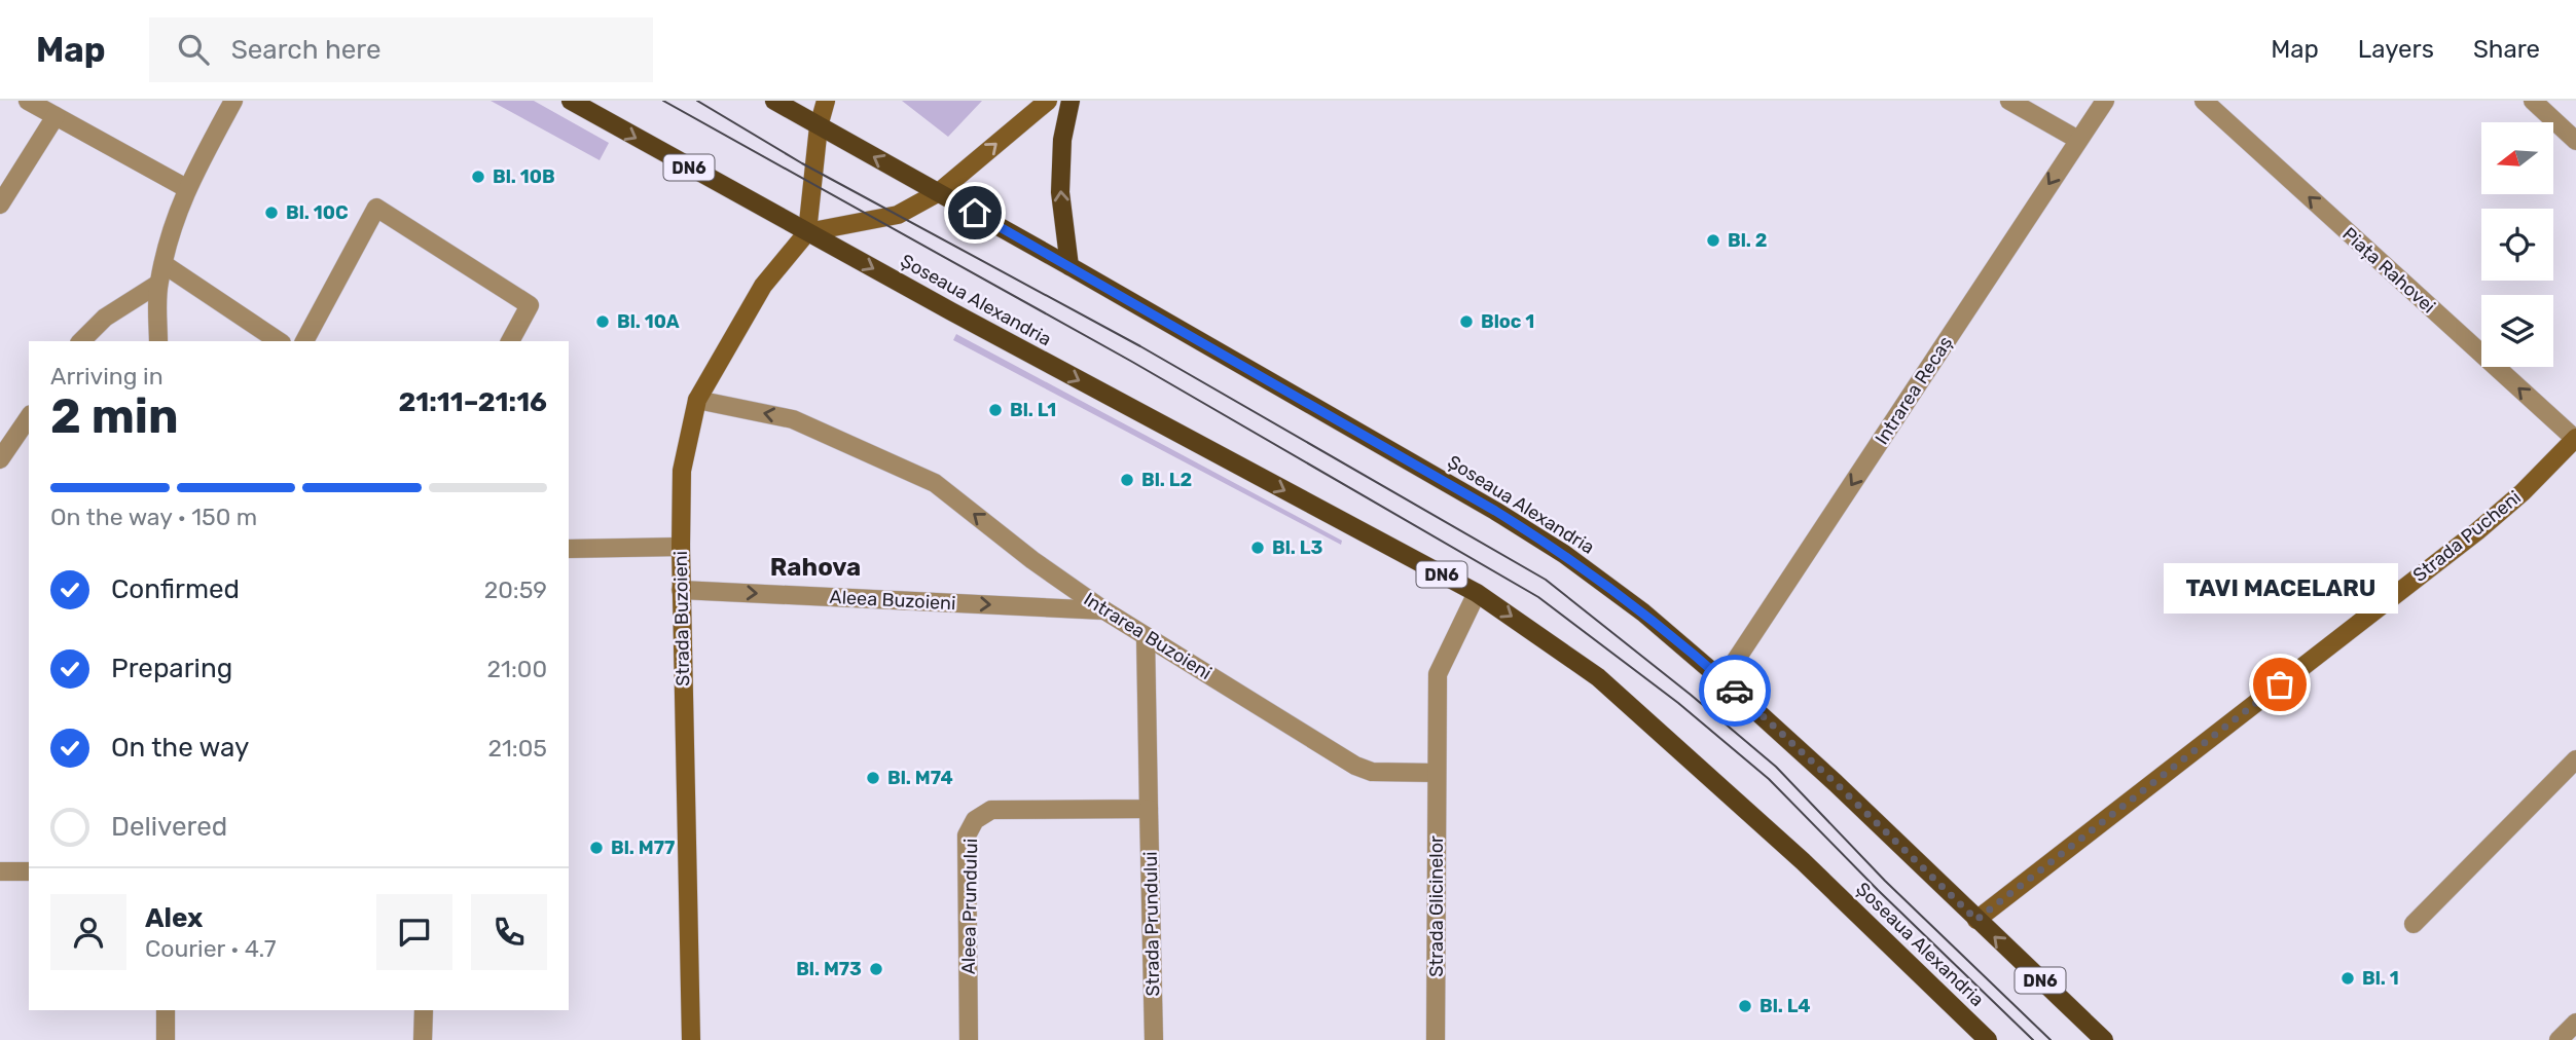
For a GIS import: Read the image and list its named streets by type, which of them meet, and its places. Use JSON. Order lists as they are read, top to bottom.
{
  "streets": {
    "main road": ["DN6", "Șoseaua Alexandria"],
    "street": [
      "Piața Rahovei",
      "Intrarea Recaș",
      "Strada Pucheni",
      "Aleea Buzoieni",
      "Strada Buzoieni",
      "Intrarea Buzoieni",
      "Aleea Prundului",
      "Strada Glicinelor",
      "Strada Prundului"
    ]
  },
  "crossings": [
    ["DN6", "Șoseaua Alexandria"],
    ["DN6", "Strada Buzoieni"],
    ["Piața Rahovei", "Strada Pucheni"],
    ["Șoseaua Alexandria", "Intrarea Recaș"],
    ["Șoseaua Alexandria", "Strada Pucheni"],
    ["Șoseaua Alexandria", "Strada Buzoieni"],
    ["Aleea Buzoieni", "Strada Buzoieni"],
    ["Aleea Buzoieni", "Intrarea Buzoieni"],
    ["Strada Buzoieni", "Intrarea Buzoieni"],
    ["Intrarea Buzoieni", "Strada Glicinelor"],
    ["Intrarea Buzoieni", "Strada Prundului"],
    ["Aleea Prundului", "Strada Prundului"]
  ],
  "one_way": [
    "Piața Rahovei",
    "Intrarea Recaș",
    "Aleea Buzoieni",
    "Intrarea Buzoieni"
  ],
  "districts": ["Rahova"],
  "places": [
    "Bl. 10B",
    "Bl. 10C",
    "Bl. 2",
    "Bl. 10A",
    "Bloc 1",
    "Bl. L1",
    "Bl. L2",
    "Bl. L3",
    "TAVI MACELARU",
    "Bl. M74",
    "Bl. M77",
    "Bl. M73",
    "Bl. 1",
    "Bl. L4"
  ],
  "north": "left",
  "page": {
    "header": "Map",
    "search": "Search here",
    "nav": ["Map", "Layers", "Share"],
    "heading": ["2 min", "Arriving in", "21:11–21:16"],
    "panel": ["Alex", "Courier · 4.7"],
    "bar": "On the way · 150 m",
    "list": [
      ["Confirmed", "20:59"],
      ["Preparing", "21:00"],
      ["On the way", "21:05"],
      "Delivered"
    ],
    "bubble": "TAVI MACELARU"
  }
}
